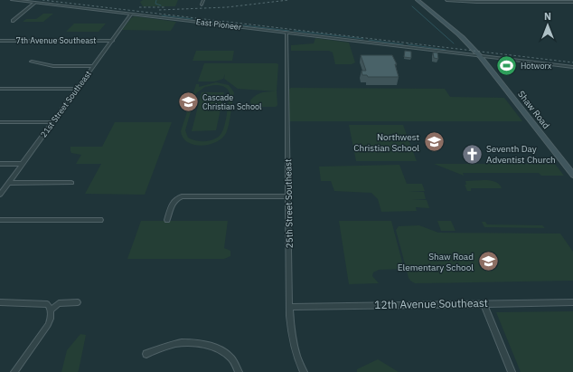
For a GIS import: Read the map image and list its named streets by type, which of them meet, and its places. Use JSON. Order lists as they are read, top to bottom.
{
  "streets": {
    "main road": ["Shaw Road"],
    "street": [
      "East Pioneer",
      "7th Avenue Southeast",
      "21st Street Southeast",
      "25th Street Southeast",
      "12th Avenue Southeast"
    ]
  },
  "crossings": [
    ["East Pioneer", "21st Street Southeast"],
    ["East Pioneer", "Shaw Road"],
    ["East Pioneer", "25th Street Southeast"],
    ["7th Avenue Southeast", "21st Street Southeast"],
    ["25th Street Southeast", "12th Avenue Southeast"]
  ],
  "places": {
    "sports": ["Hotworx"],
    "school or university": ["Cascade Christian School", "Northwest Christian School", "Shaw Road Elementary School"],
    "church": ["Seventh Day Adventist Church"]
  },
  "north": "top"
}
